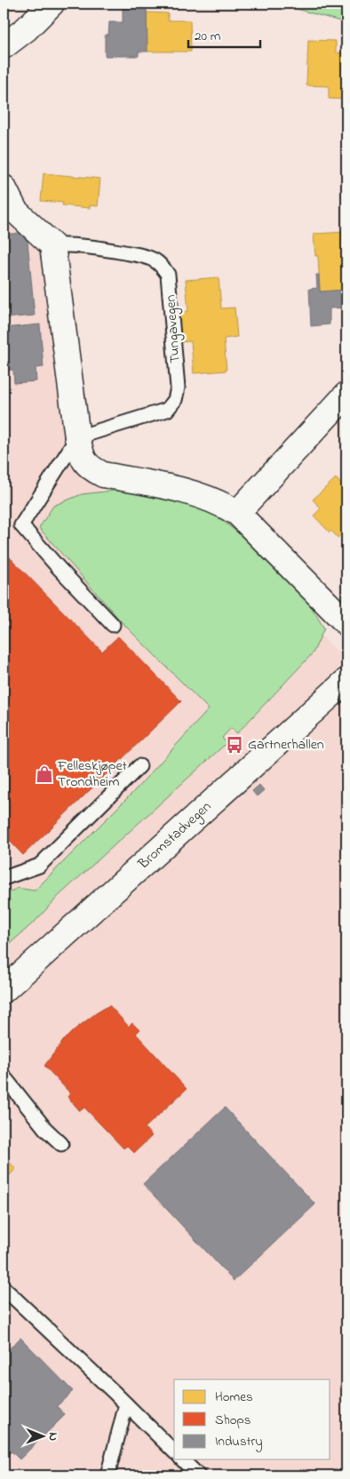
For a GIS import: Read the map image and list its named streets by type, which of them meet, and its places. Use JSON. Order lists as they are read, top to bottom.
{
  "streets": {
    "street": ["Bromstadvegen"],
    "lane": ["Tungavegen"]
  },
  "places": {
    "bus stop": ["Gartnerhallen"],
    "shop": ["Felleskjøpet Trondheim"]
  },
  "legend": ["Homes", "Shops", "Industry"],
  "scale_bar": "20 m",
  "north": "right"
}
